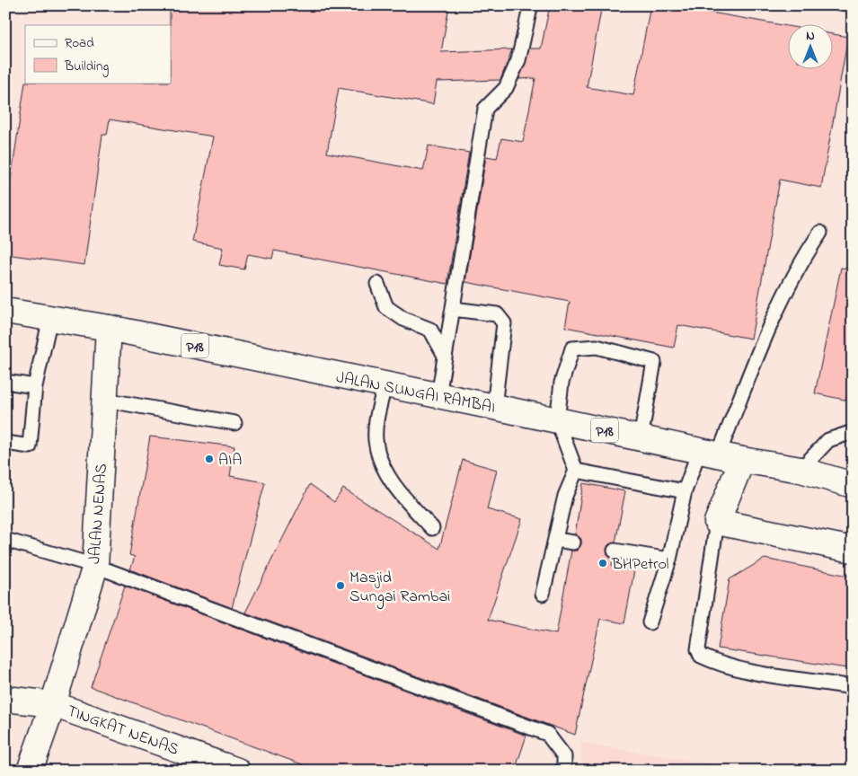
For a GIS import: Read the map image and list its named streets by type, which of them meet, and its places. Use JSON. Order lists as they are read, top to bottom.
{
  "streets": {
    "main road": [
      "P18",
      "JALAN SUNGAI RAMBAI",
      "JALAN NENAS",
      "TINGKAT NENAS"
    ]
  },
  "crossings": [
    ["JALAN SUNGAI RAMBAI", "JALAN NENAS"],
    ["JALAN NENAS", "TINGKAT NENAS"]
  ],
  "places": ["AIA", "BHPetrol", "Masjid Sungai Rambai"],
  "legend": ["Road", "Building"],
  "north": "top"
}
